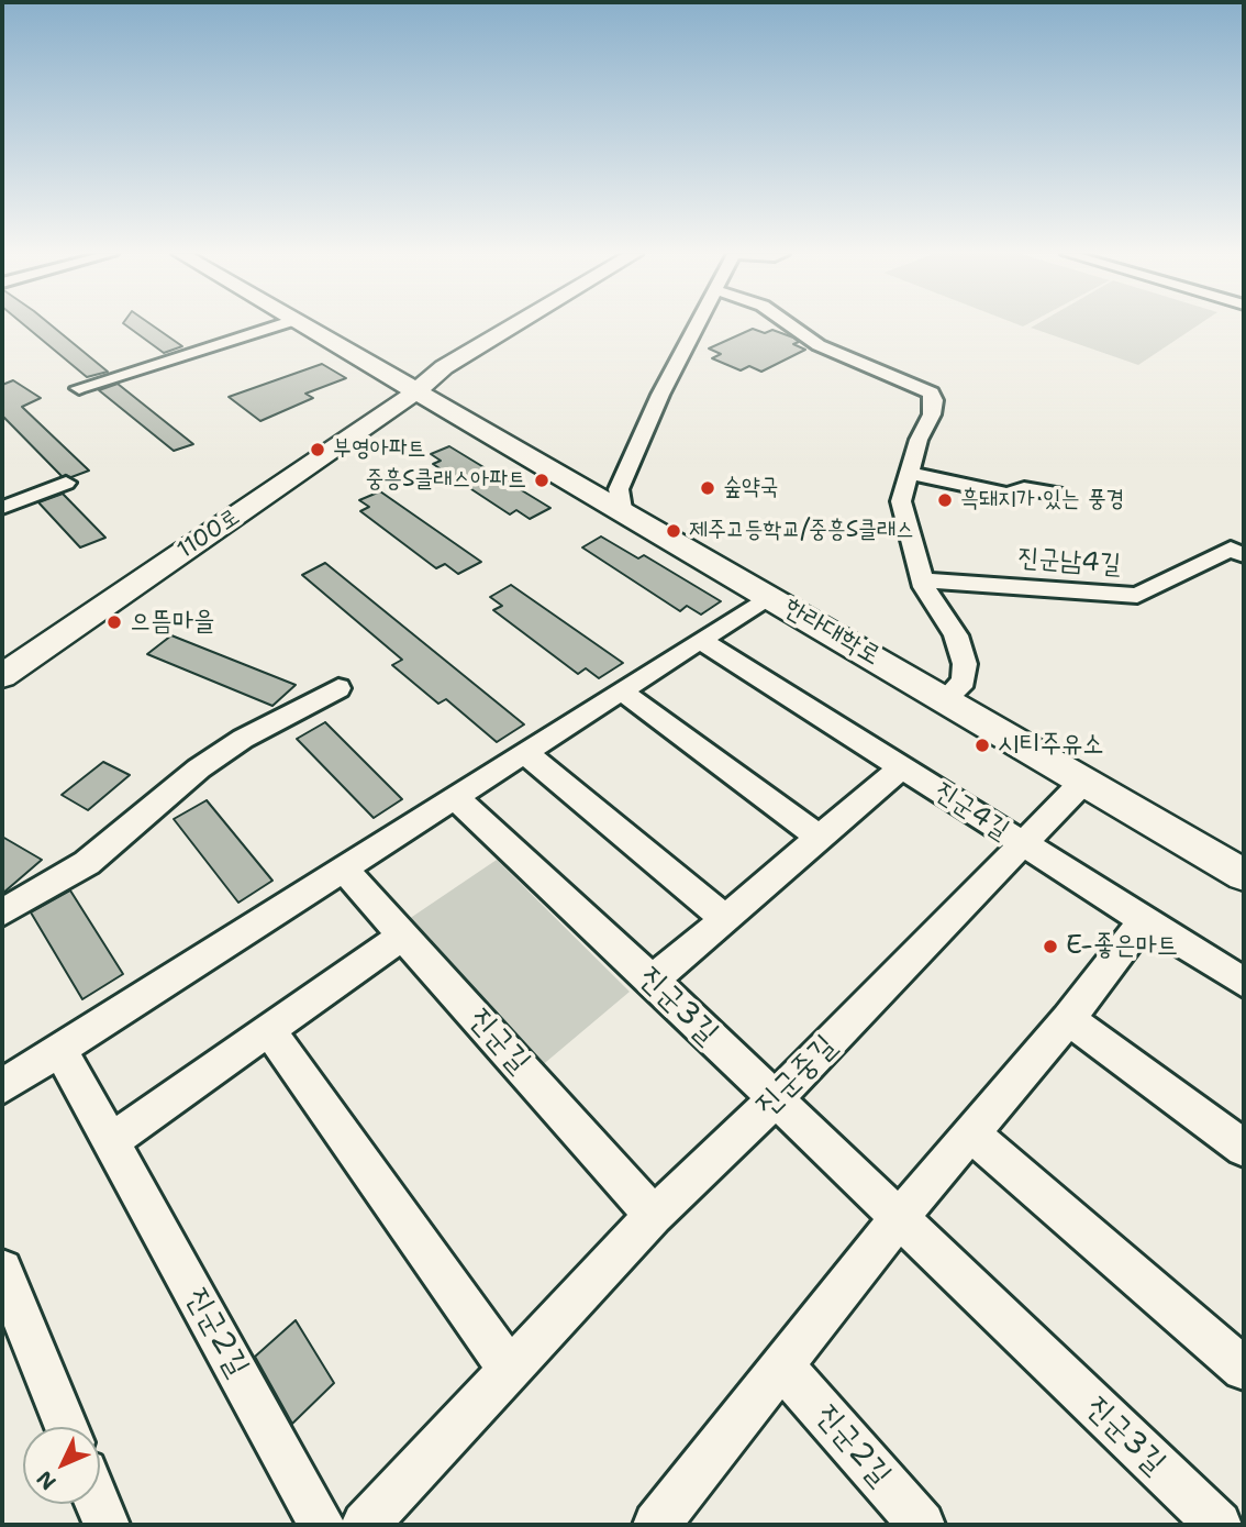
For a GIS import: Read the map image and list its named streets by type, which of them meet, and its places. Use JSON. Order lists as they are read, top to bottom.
{
  "streets": {
    "main road": ["1100로", "한라대학로"],
    "street": [
      "진군남4길",
      "진군4길",
      "진군3길",
      "진군길",
      "진군중길",
      "진군2길"
    ]
  },
  "crossings": [
    ["1100로", "한라대학로"],
    ["한라대학로", "진군중길"],
    ["진군4길", "진군중길"],
    ["진군3길", "진군중길"],
    ["진군길", "진군중길"]
  ],
  "places": [
    "부영아파트",
    "중흥S클래스아파트",
    "숲약국",
    "흑돼지가 있는 풍경",
    "제주고등학교/중흥S클래스",
    "으뜸마을",
    "시티주유소",
    "E-좋은마트"
  ],
  "north": "bottom left"
}
